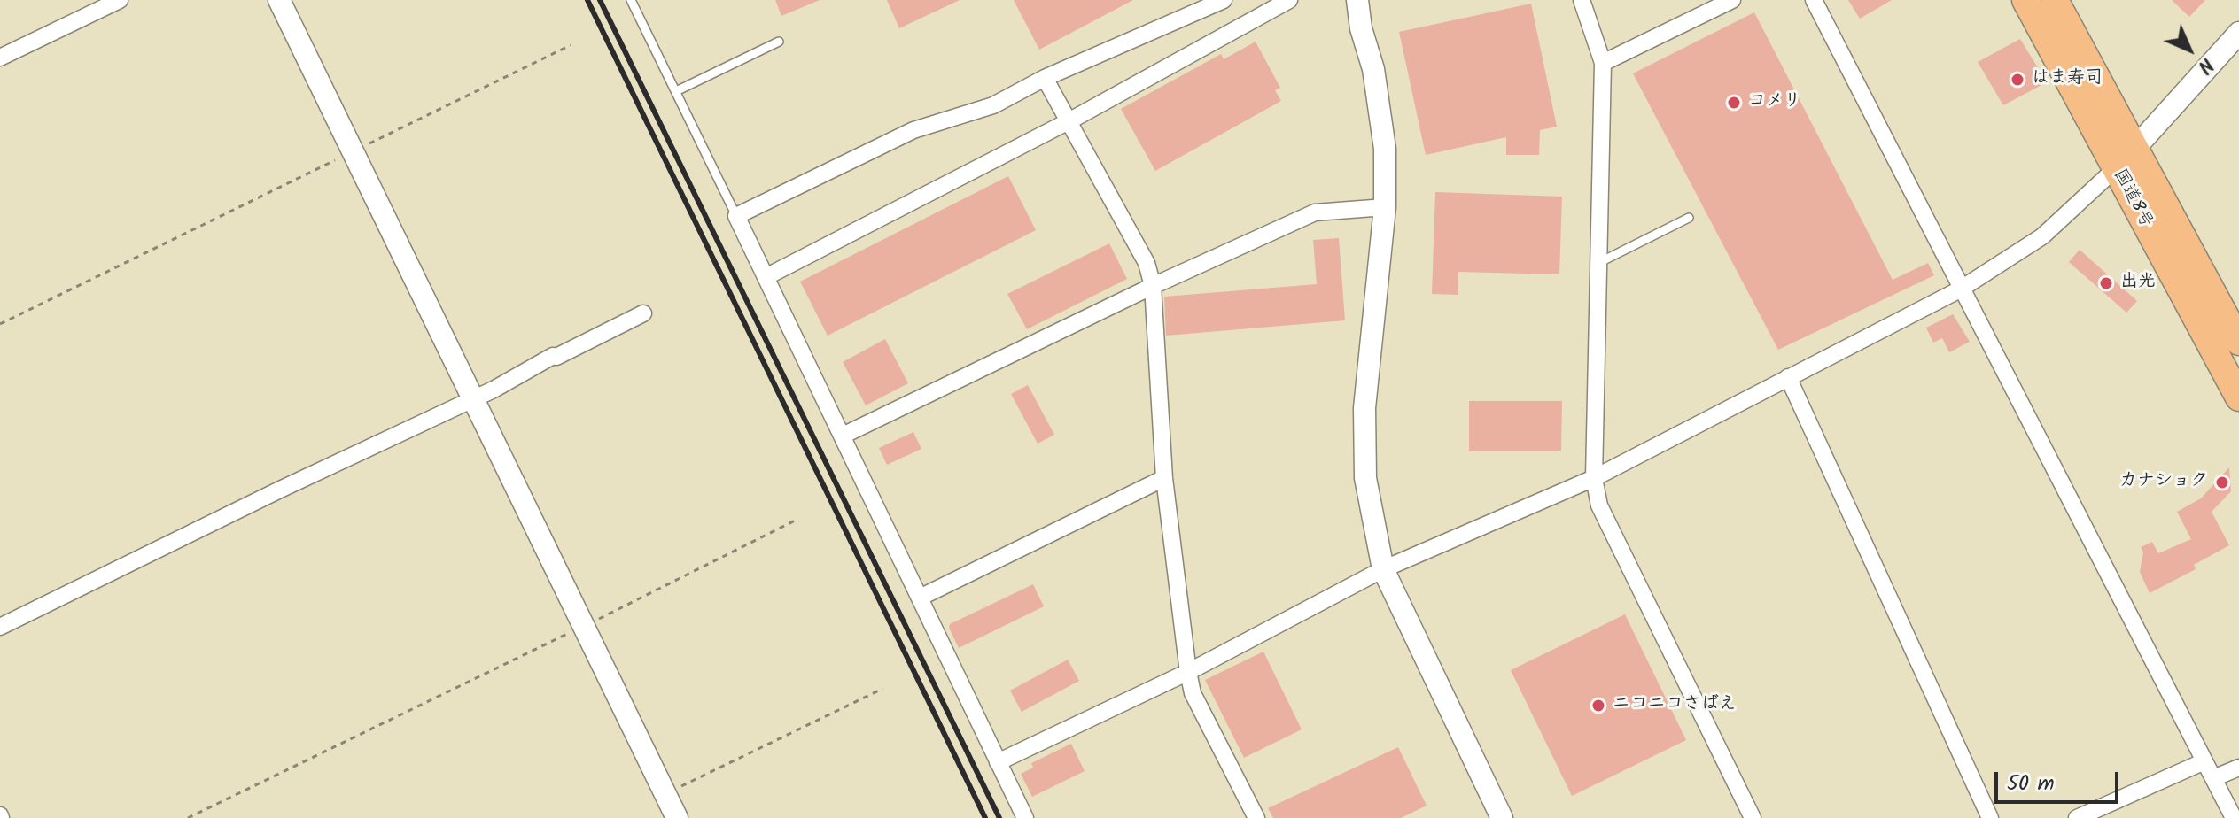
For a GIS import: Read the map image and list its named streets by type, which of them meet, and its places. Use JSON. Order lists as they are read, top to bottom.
{
  "streets": {
    "highway": ["国道8号"]
  },
  "places": [
    "はま寿司",
    "コメリ",
    "出光",
    "カナショク",
    "ニコニコさばえ"
  ],
  "scale_bar": "50 m",
  "north": "bottom right"
}
